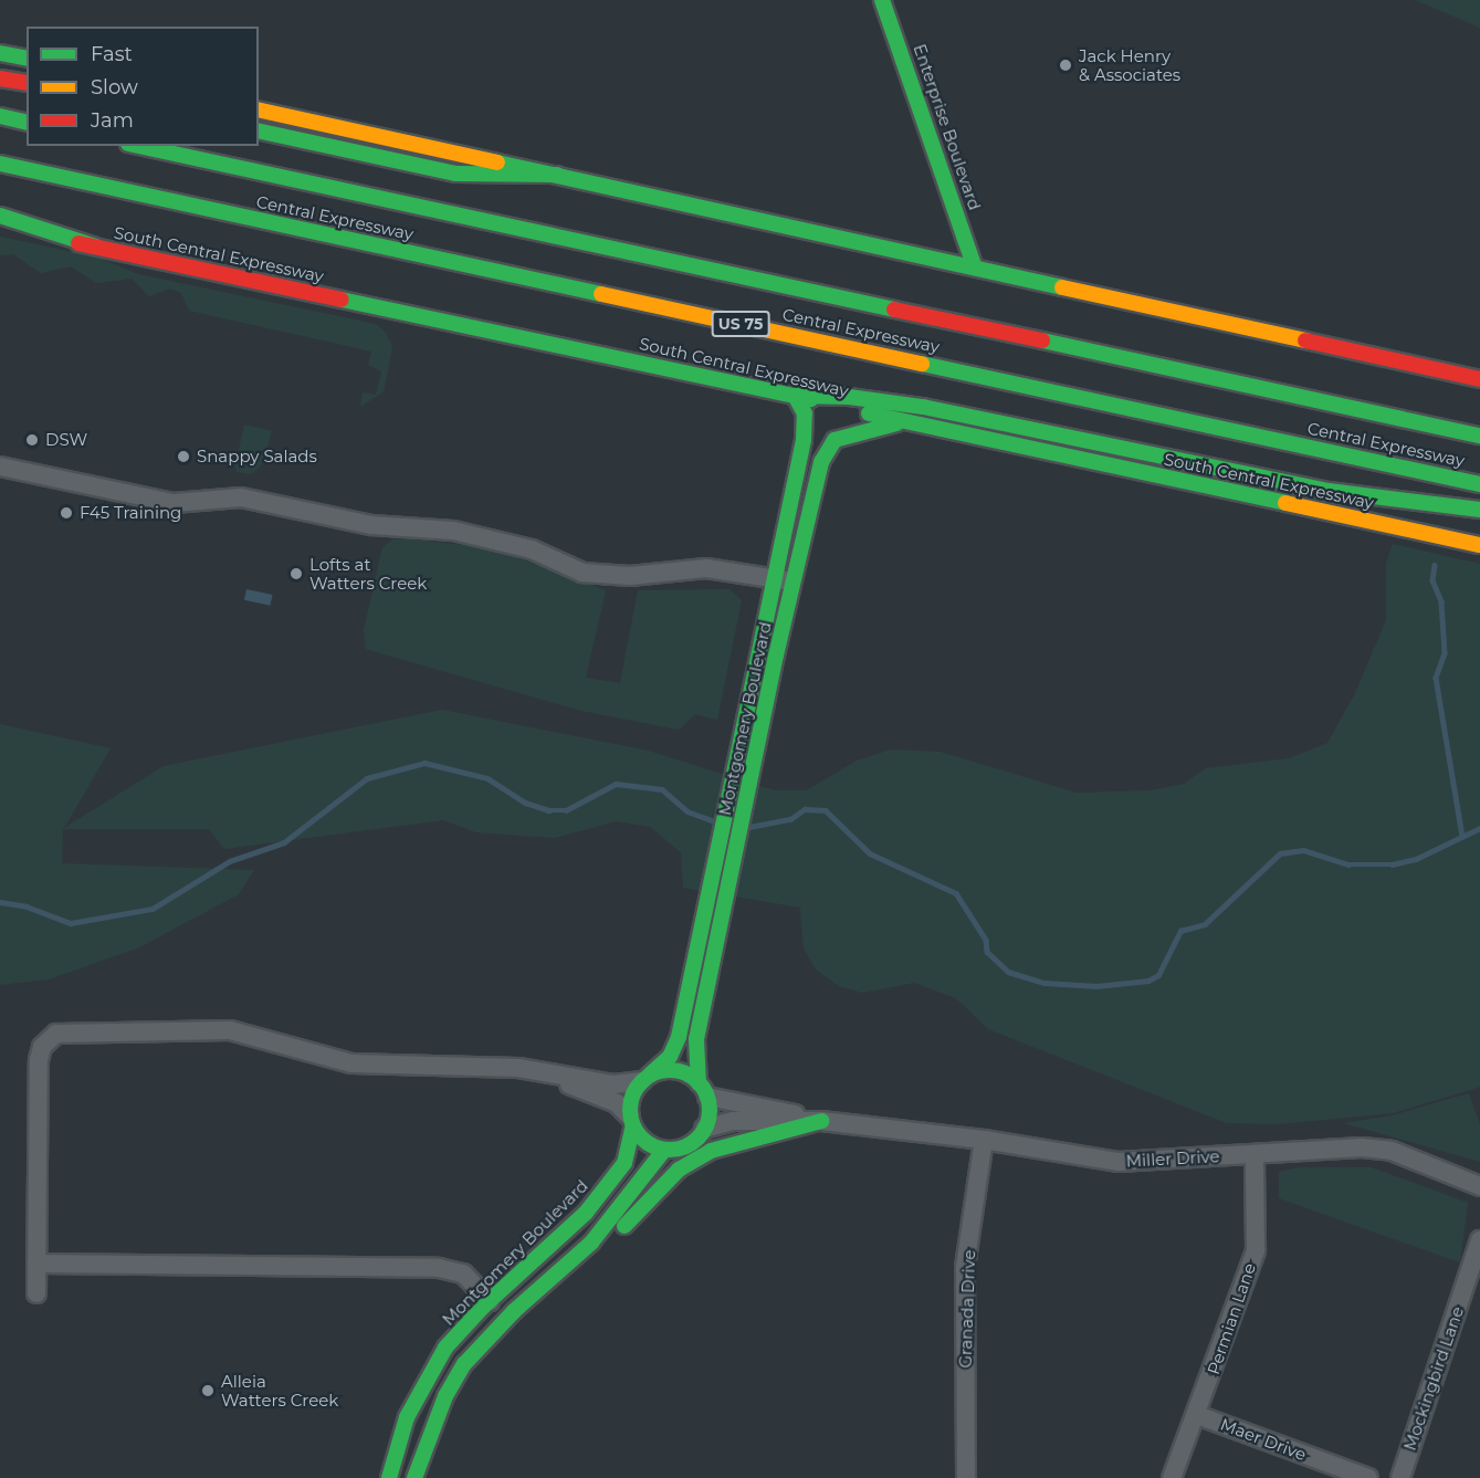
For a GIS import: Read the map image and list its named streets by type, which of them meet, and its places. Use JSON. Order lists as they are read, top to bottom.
{
  "streets": {
    "main road": [
      "Enterprise Boulevard",
      "Central Expressway",
      "South Central Expressway",
      "US 75",
      "Montgomery Boulevard"
    ],
    "street": [
      "Miller Drive",
      "Granada Drive",
      "Permian Lane",
      "Mockingbird Lane",
      "Maer Drive"
    ]
  },
  "crossings": [
    ["South Central Expressway", "Montgomery Boulevard"],
    ["Montgomery Boulevard", "Miller Drive"],
    ["Miller Drive", "Granada Drive"],
    ["Miller Drive", "Permian Lane"],
    ["Permian Lane", "Maer Drive"]
  ],
  "places": [
    "Jack Henry & Associates",
    "DSW",
    "Snappy Salads",
    "F45 Training",
    "Lofts at Watters Creek",
    "Alleia Watters Creek"
  ],
  "legend": ["Fast", "Slow", "Jam"]
}
